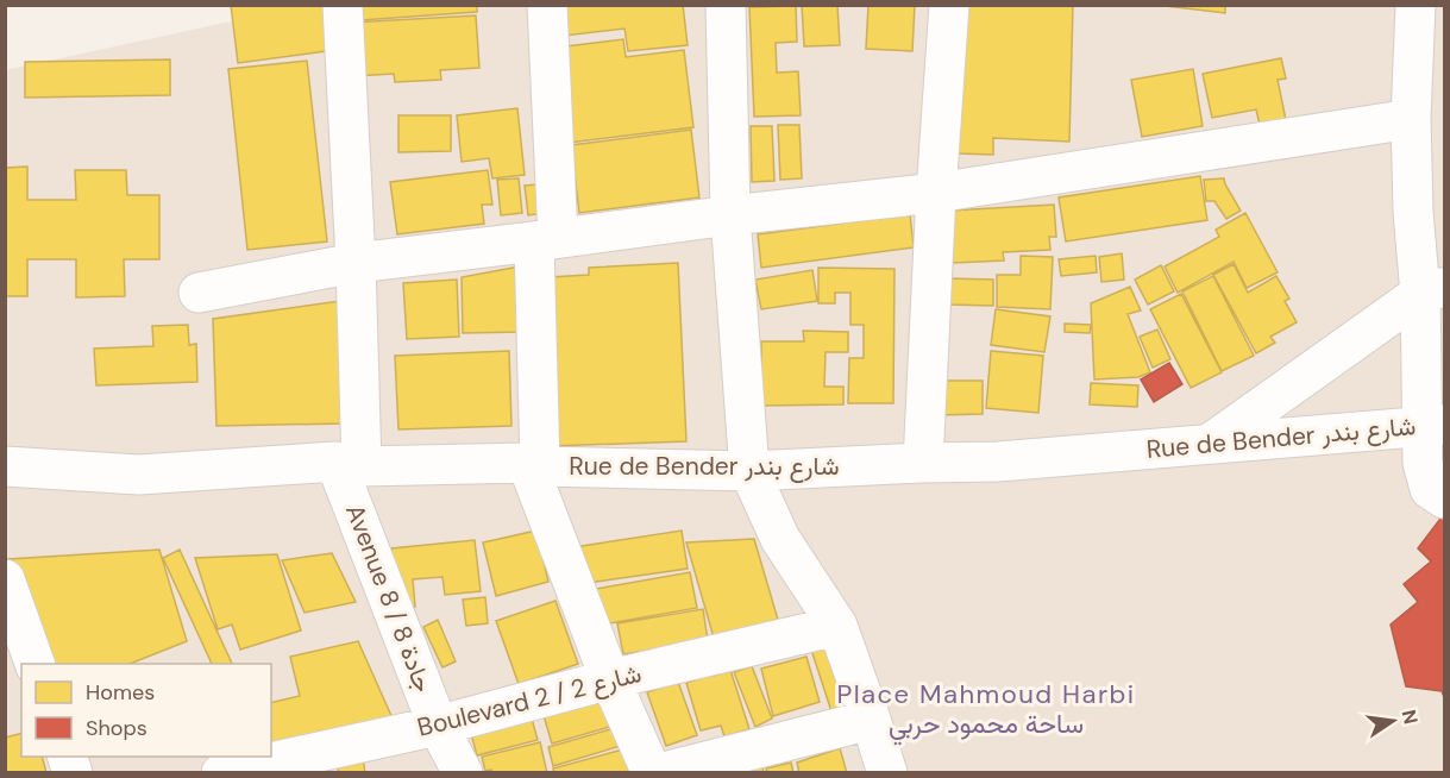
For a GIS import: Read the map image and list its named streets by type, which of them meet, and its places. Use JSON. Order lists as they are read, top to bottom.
{
  "streets": {
    "street": ["Rue de Bender شارع بندر", "Avenue 8 / جادة 8", "Boulevard 2 / شارع 2"]
  },
  "crossings": [
    ["Rue de Bender شارع بندر", "Avenue 8 / جادة 8"],
    ["Avenue 8 / جادة 8", "Boulevard 2 / شارع 2"]
  ],
  "districts": ["Place Mahmoud Harbi ساحة محمود حربي"],
  "legend": ["Homes", "Shops"],
  "north": "right"
}
